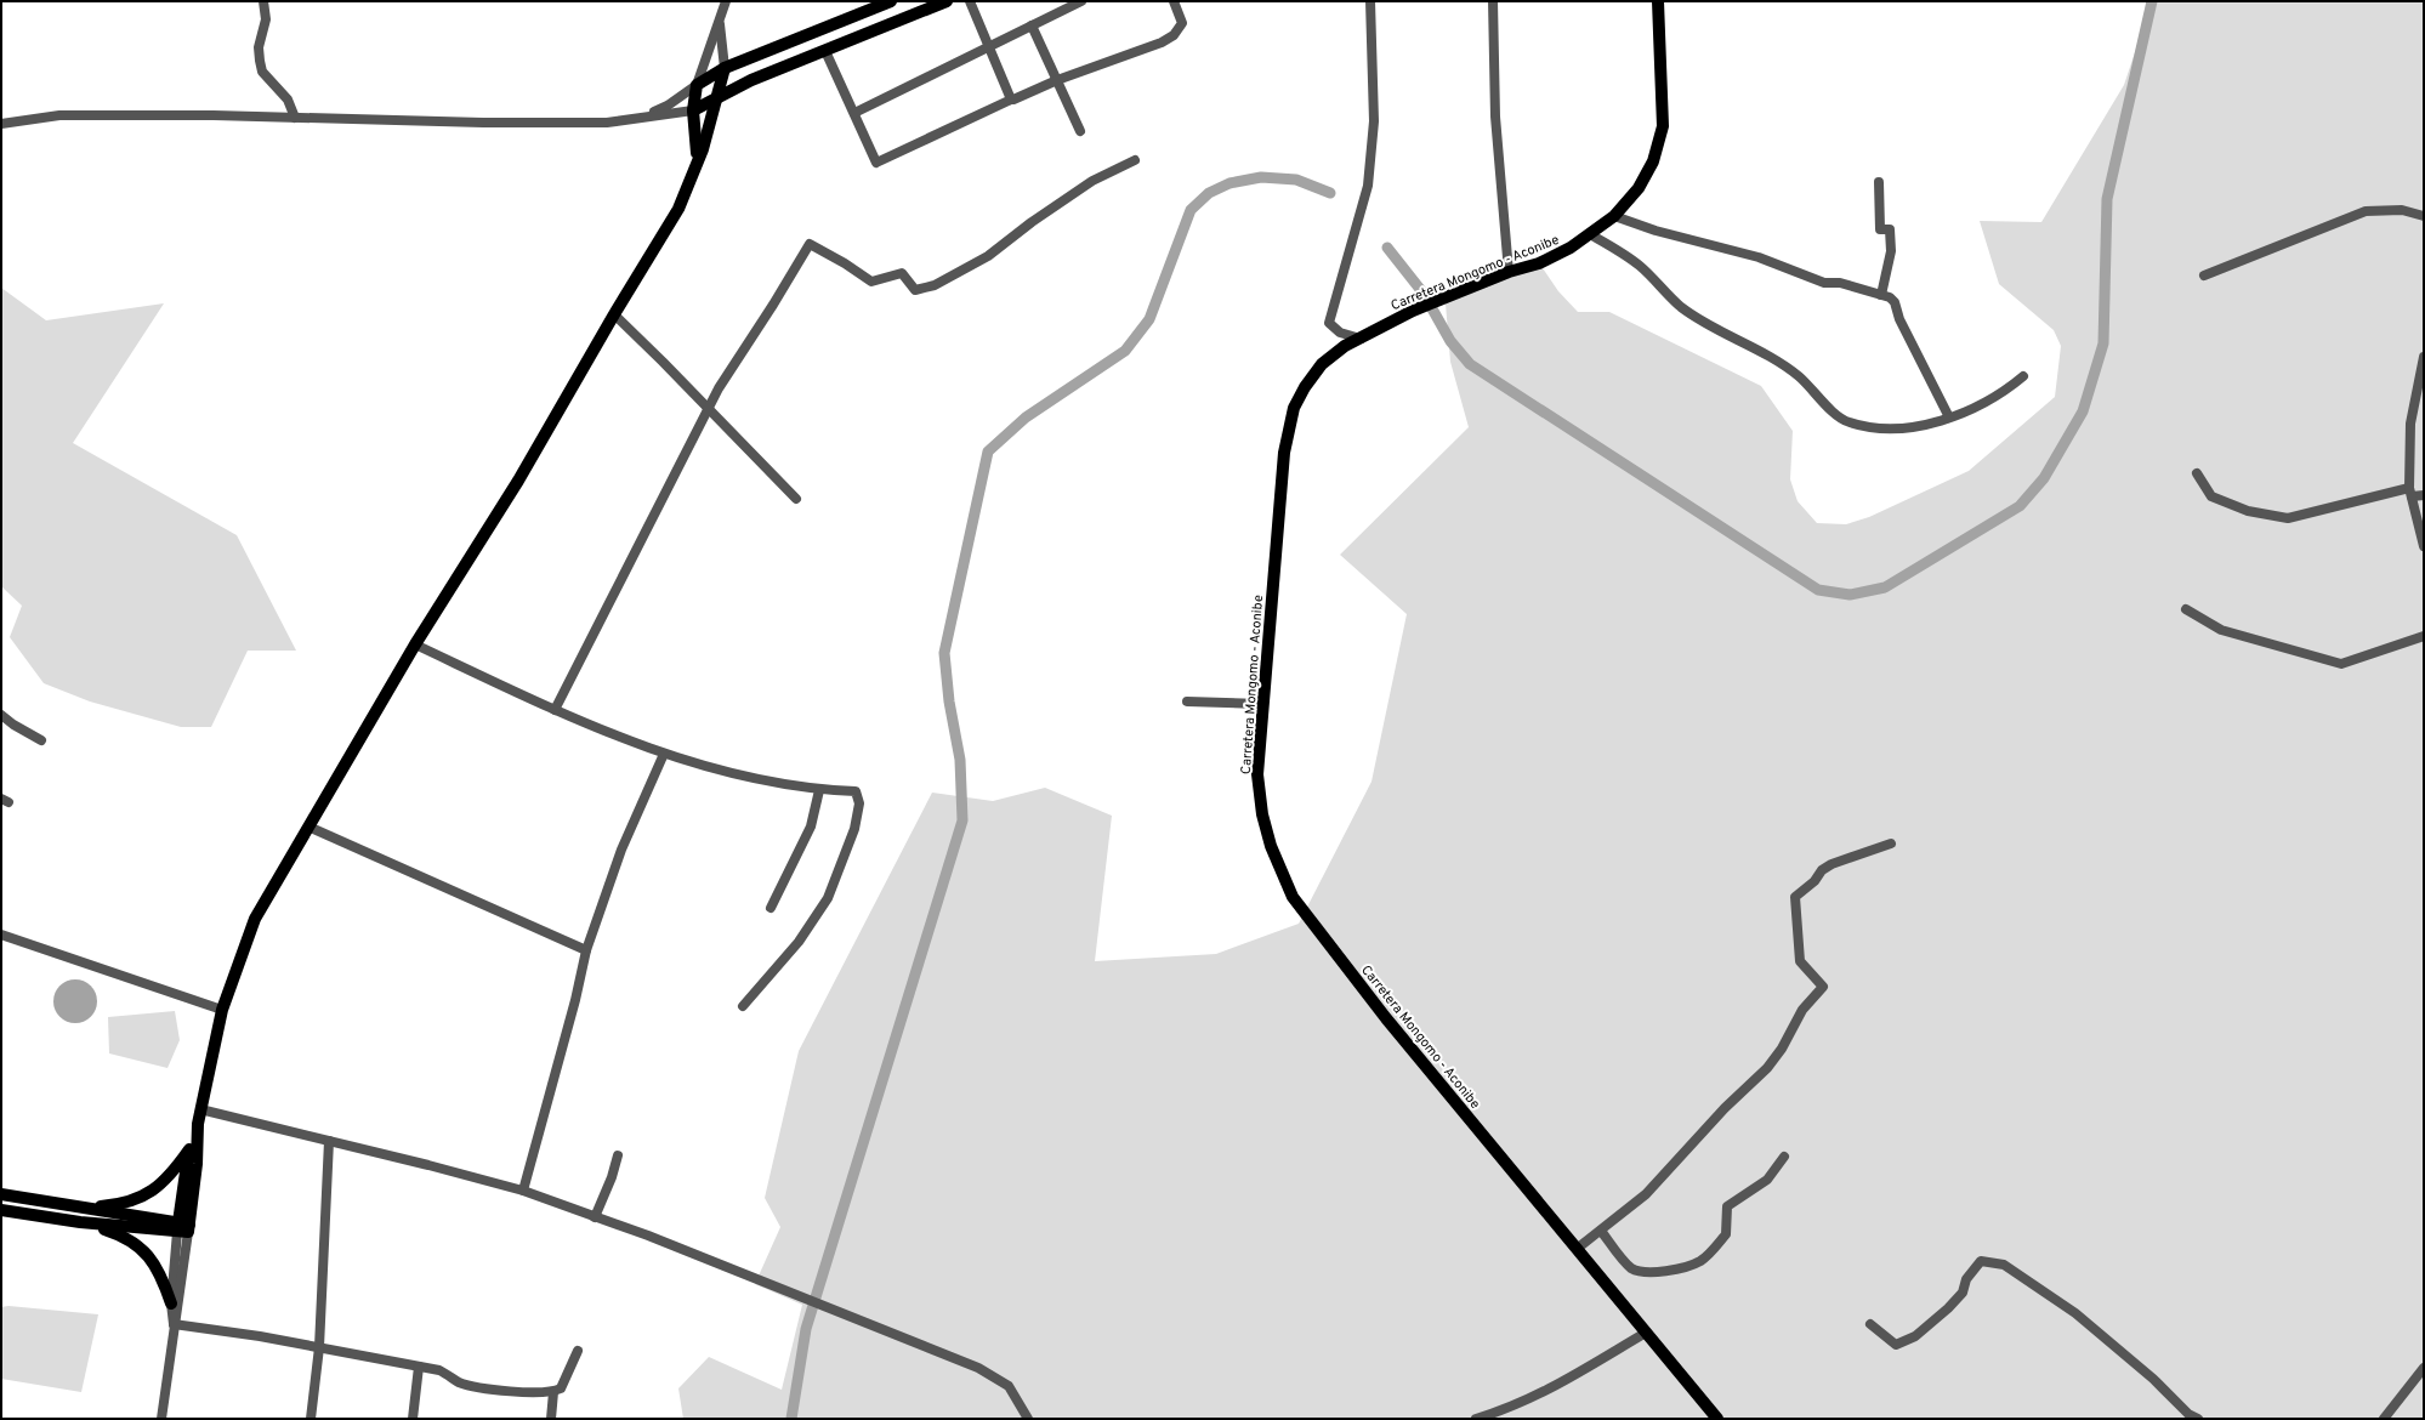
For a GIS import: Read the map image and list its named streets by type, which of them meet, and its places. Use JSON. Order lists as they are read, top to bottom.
{
  "streets": {
    "main road": ["Carretera Mongomo - Aconibe"]
  }
}
